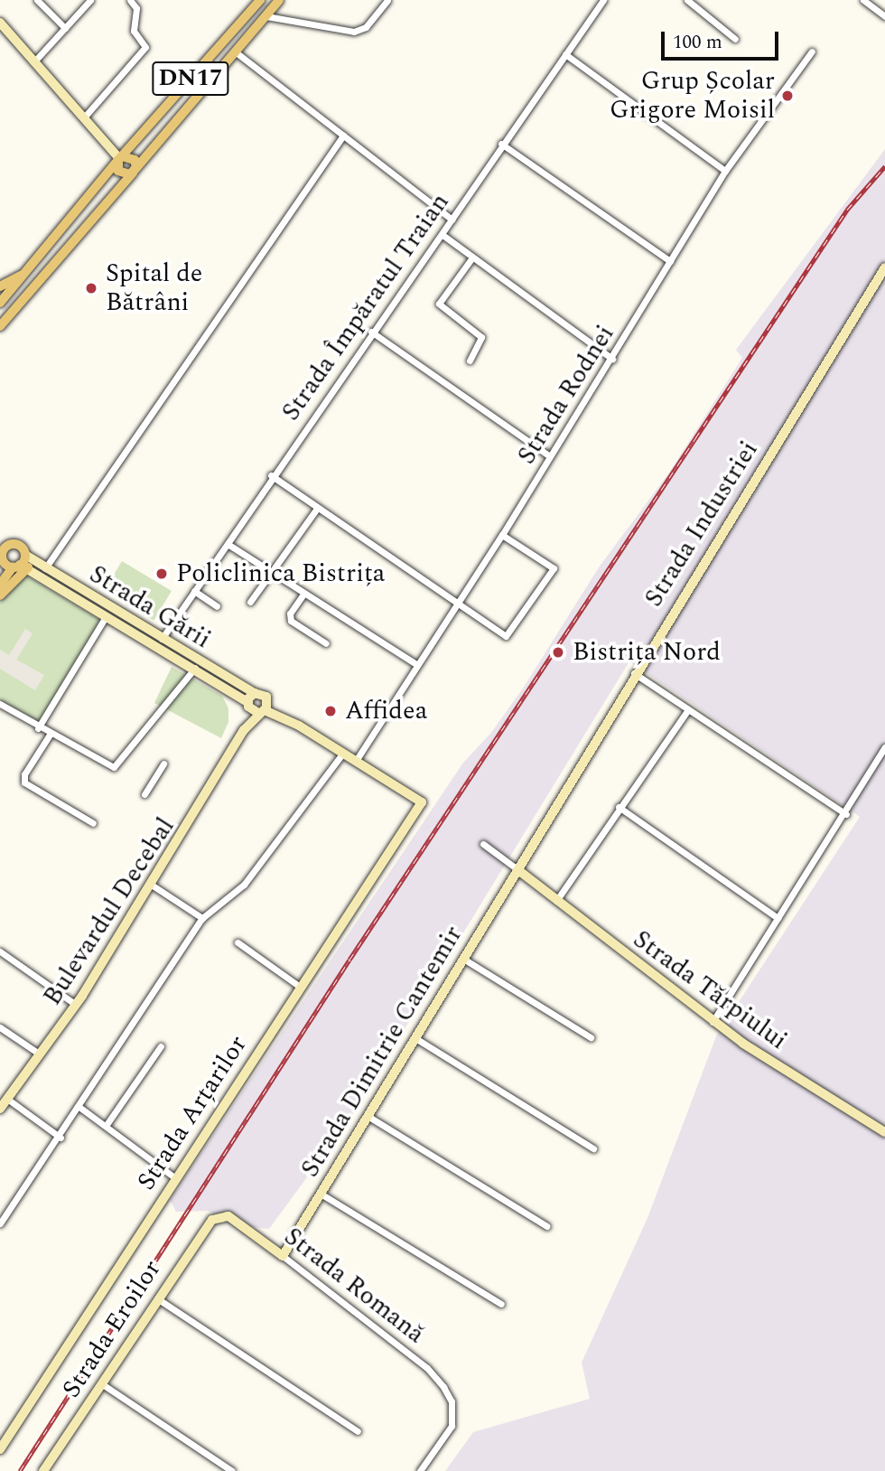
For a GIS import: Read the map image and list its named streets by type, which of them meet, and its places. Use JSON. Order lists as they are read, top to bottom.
{
  "streets": {
    "main road": ["DN17"],
    "street": [
      "Strada Împăratul Traian",
      "Strada Rodnei",
      "Strada Industriei",
      "Strada Gării",
      "Bulevardul Decebal",
      "Strada Tărpiului",
      "Strada Dimitrie Cantemir",
      "Strada Arțarilor",
      "Strada Romană",
      "Strada Eroilor"
    ]
  },
  "crossings": [
    ["Strada Împăratul Traian", "Strada Gării"],
    ["Strada Rodnei", "Strada Gării"],
    ["Strada Industriei", "Strada Tărpiului"],
    ["Strada Industriei", "Strada Dimitrie Cantemir"],
    ["Strada Gării", "Bulevardul Decebal"],
    ["Strada Gării", "Strada Arțarilor"],
    ["Strada Tărpiului", "Strada Dimitrie Cantemir"],
    ["Strada Dimitrie Cantemir", "Strada Romană"],
    ["Strada Romană", "Strada Eroilor"]
  ],
  "places": [
    "Grup Școlar Grigore Moisil",
    "Spital de Bătrâni",
    "Policlinica Bistrița",
    "Bistrița Nord",
    "Affidea"
  ],
  "scale_bar": "100 m"
}
